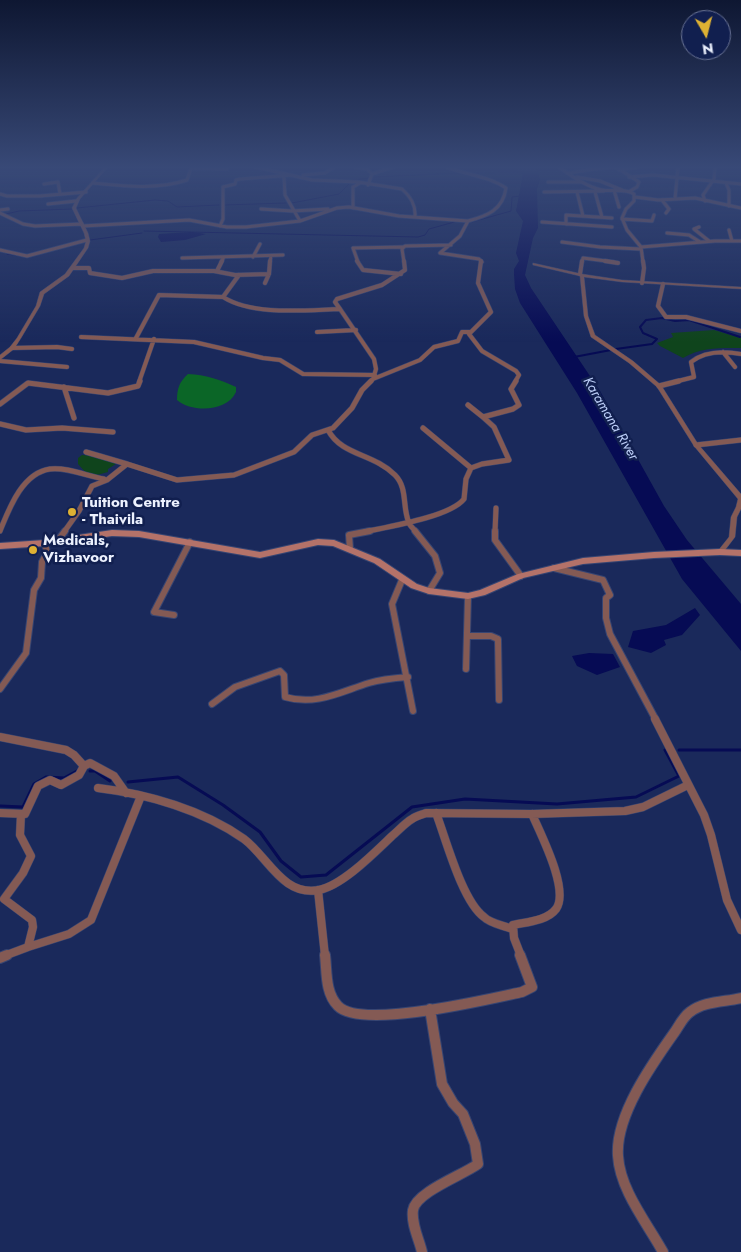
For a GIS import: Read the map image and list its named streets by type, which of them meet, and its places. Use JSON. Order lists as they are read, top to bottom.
{
  "water": ["Karamana River"],
  "places": ["Tuition Centre - Thaivila", "Medicals, Vizhavoor"],
  "north": "bottom"
}
